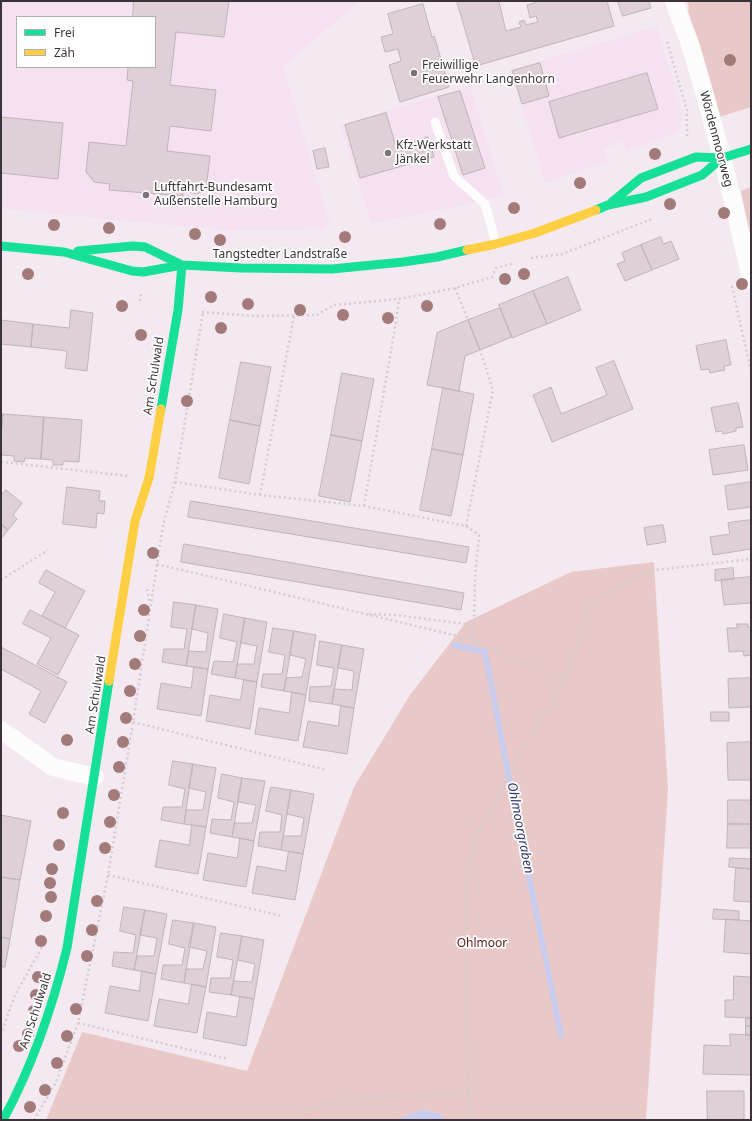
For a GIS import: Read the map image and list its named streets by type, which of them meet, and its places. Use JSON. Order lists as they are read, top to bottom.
{
  "streets": {
    "street": ["Wördenmoorweg", "Tangstedter Landstraße", "Am Schulwald"]
  },
  "crossings": [
    ["Wördenmoorweg", "Tangstedter Landstraße"],
    ["Tangstedter Landstraße", "Am Schulwald"]
  ],
  "water": ["Ohlmoorgraben"],
  "parks": ["Ohlmoor"],
  "places": ["Freiwillige Feuerwehr Langenhorn", "Kfz-Werkstatt Jänkel", "Luftfahrt-Bundesamt Außenstelle Hamburg"],
  "legend": ["Frei", "Zäh"]
}
